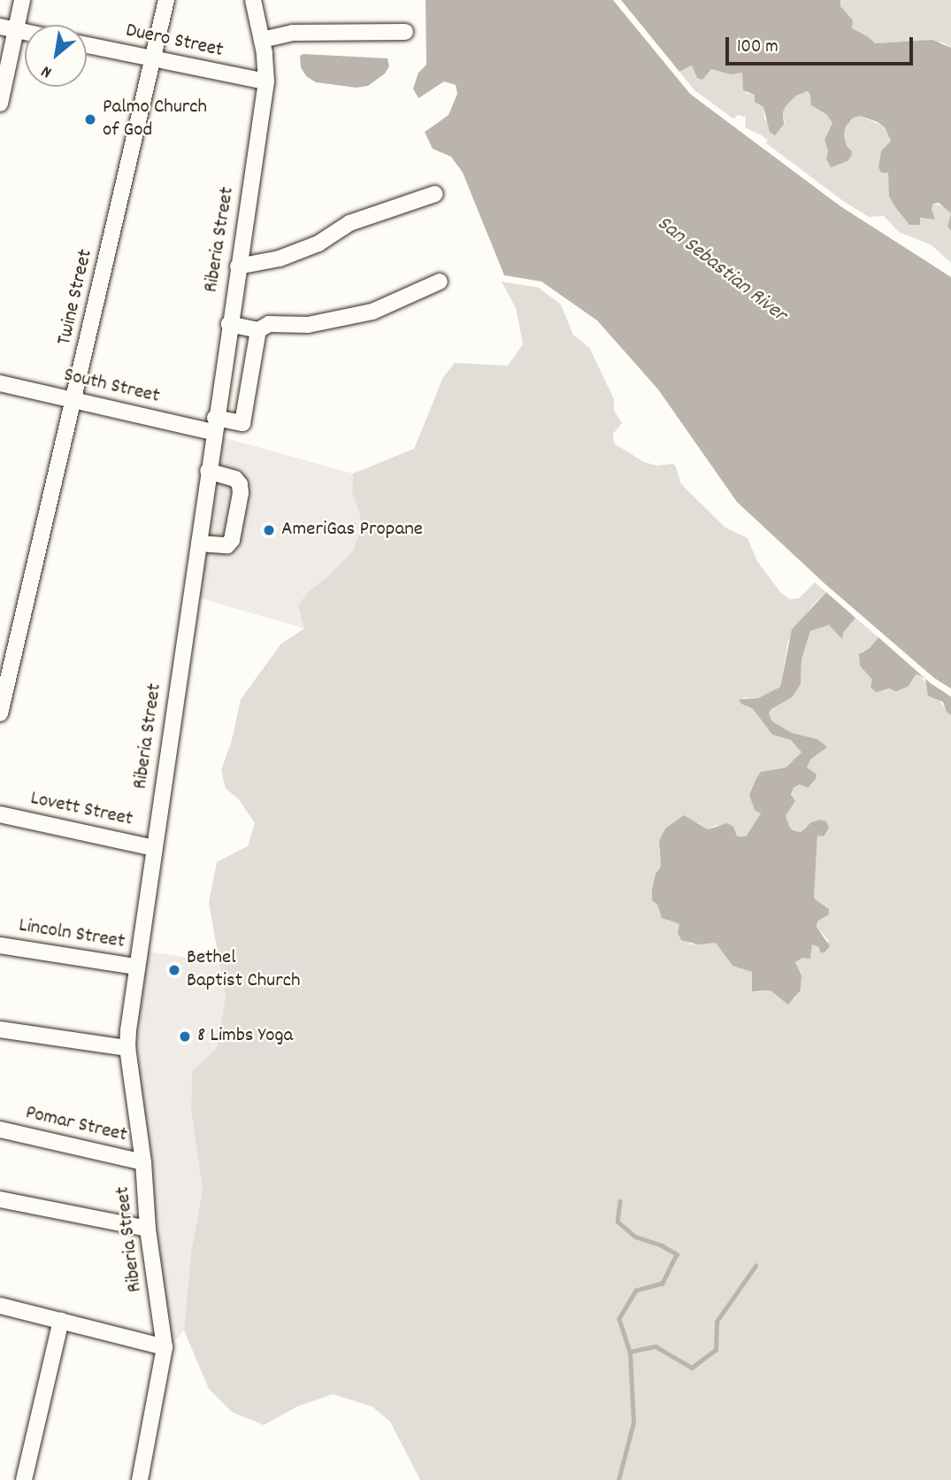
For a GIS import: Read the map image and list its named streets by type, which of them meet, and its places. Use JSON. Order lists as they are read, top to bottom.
{
  "streets": {
    "street": [
      "Duero Street",
      "Riberia Street",
      "Twine Street",
      "South Street",
      "Lovett Street",
      "Lincoln Street",
      "Pomar Street"
    ]
  },
  "crossings": [
    ["Duero Street", "Riberia Street"],
    ["Duero Street", "Twine Street"],
    ["Riberia Street", "South Street"],
    ["Riberia Street", "Lovett Street"],
    ["Riberia Street", "Lincoln Street"],
    ["Riberia Street", "Pomar Street"],
    ["Twine Street", "South Street"]
  ],
  "water": ["San Sebastian River"],
  "places": [
    "Palmo Church of God",
    "AmeriGas Propane",
    "Bethel Baptist Church",
    "8 Limbs Yoga"
  ],
  "scale_bar": "100 m",
  "north": "bottom left"
}
